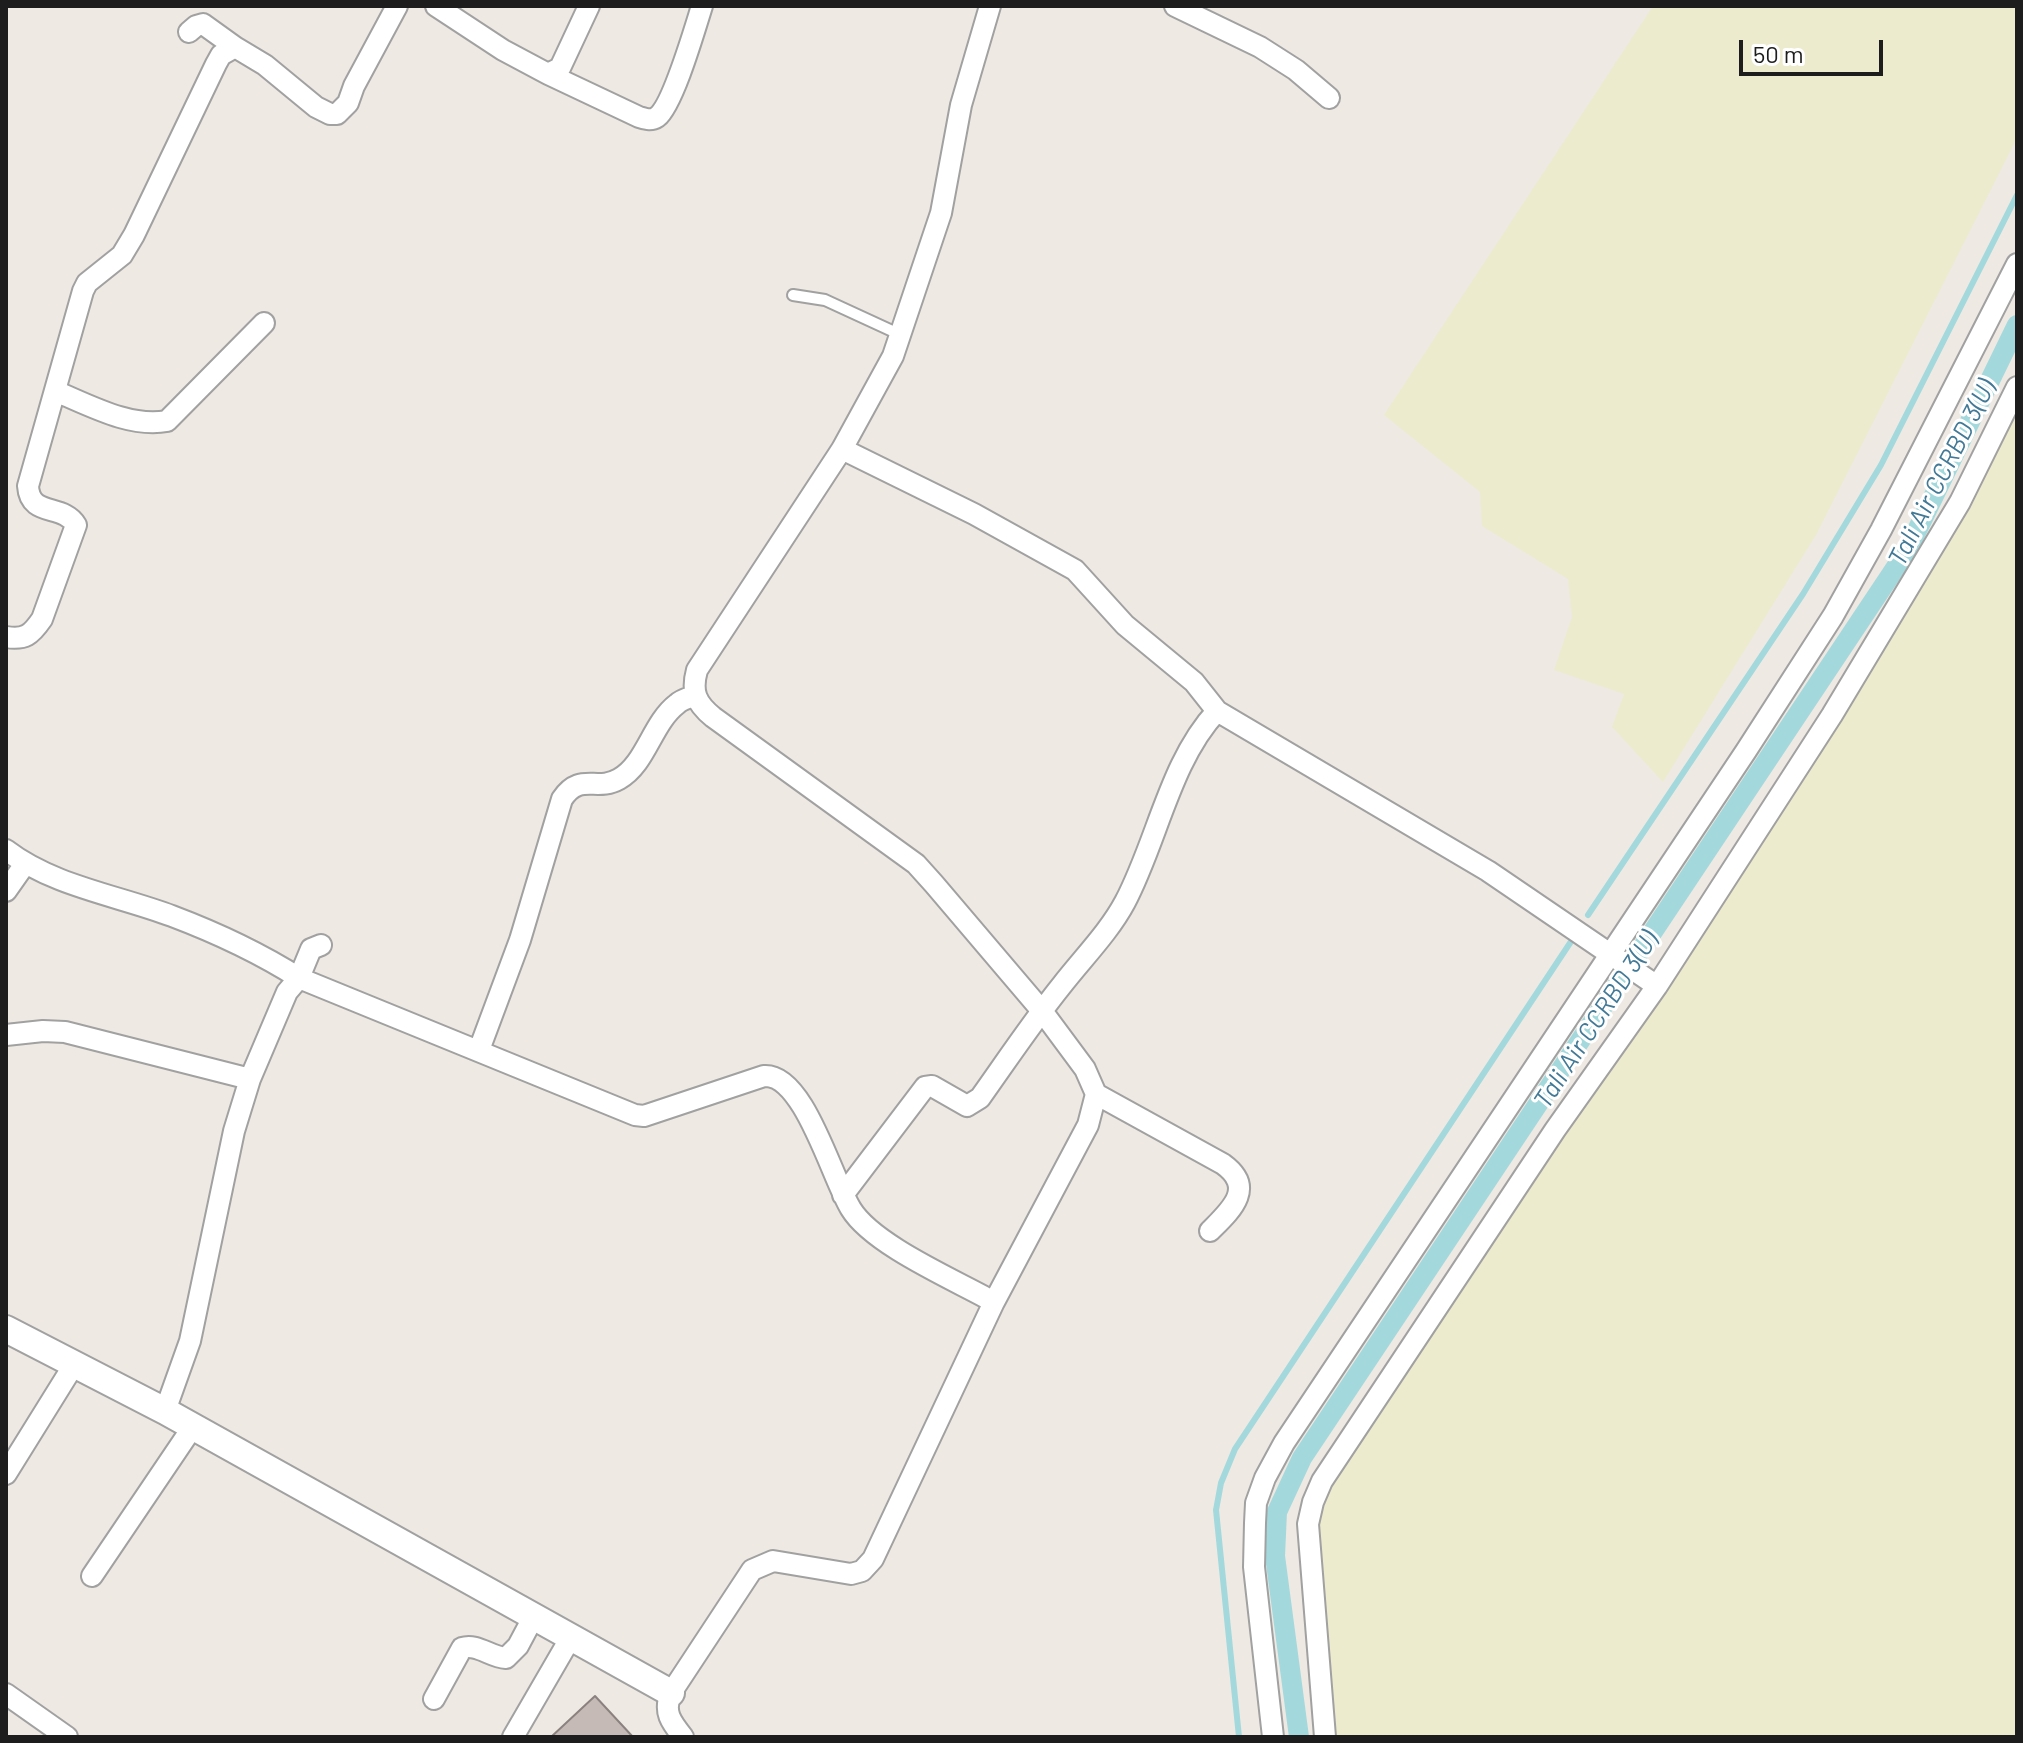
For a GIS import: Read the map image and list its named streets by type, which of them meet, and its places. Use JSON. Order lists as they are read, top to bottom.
{
  "water": ["Tali Air CCRBD 3(U)"],
  "scale_bar": "50 m"
}
